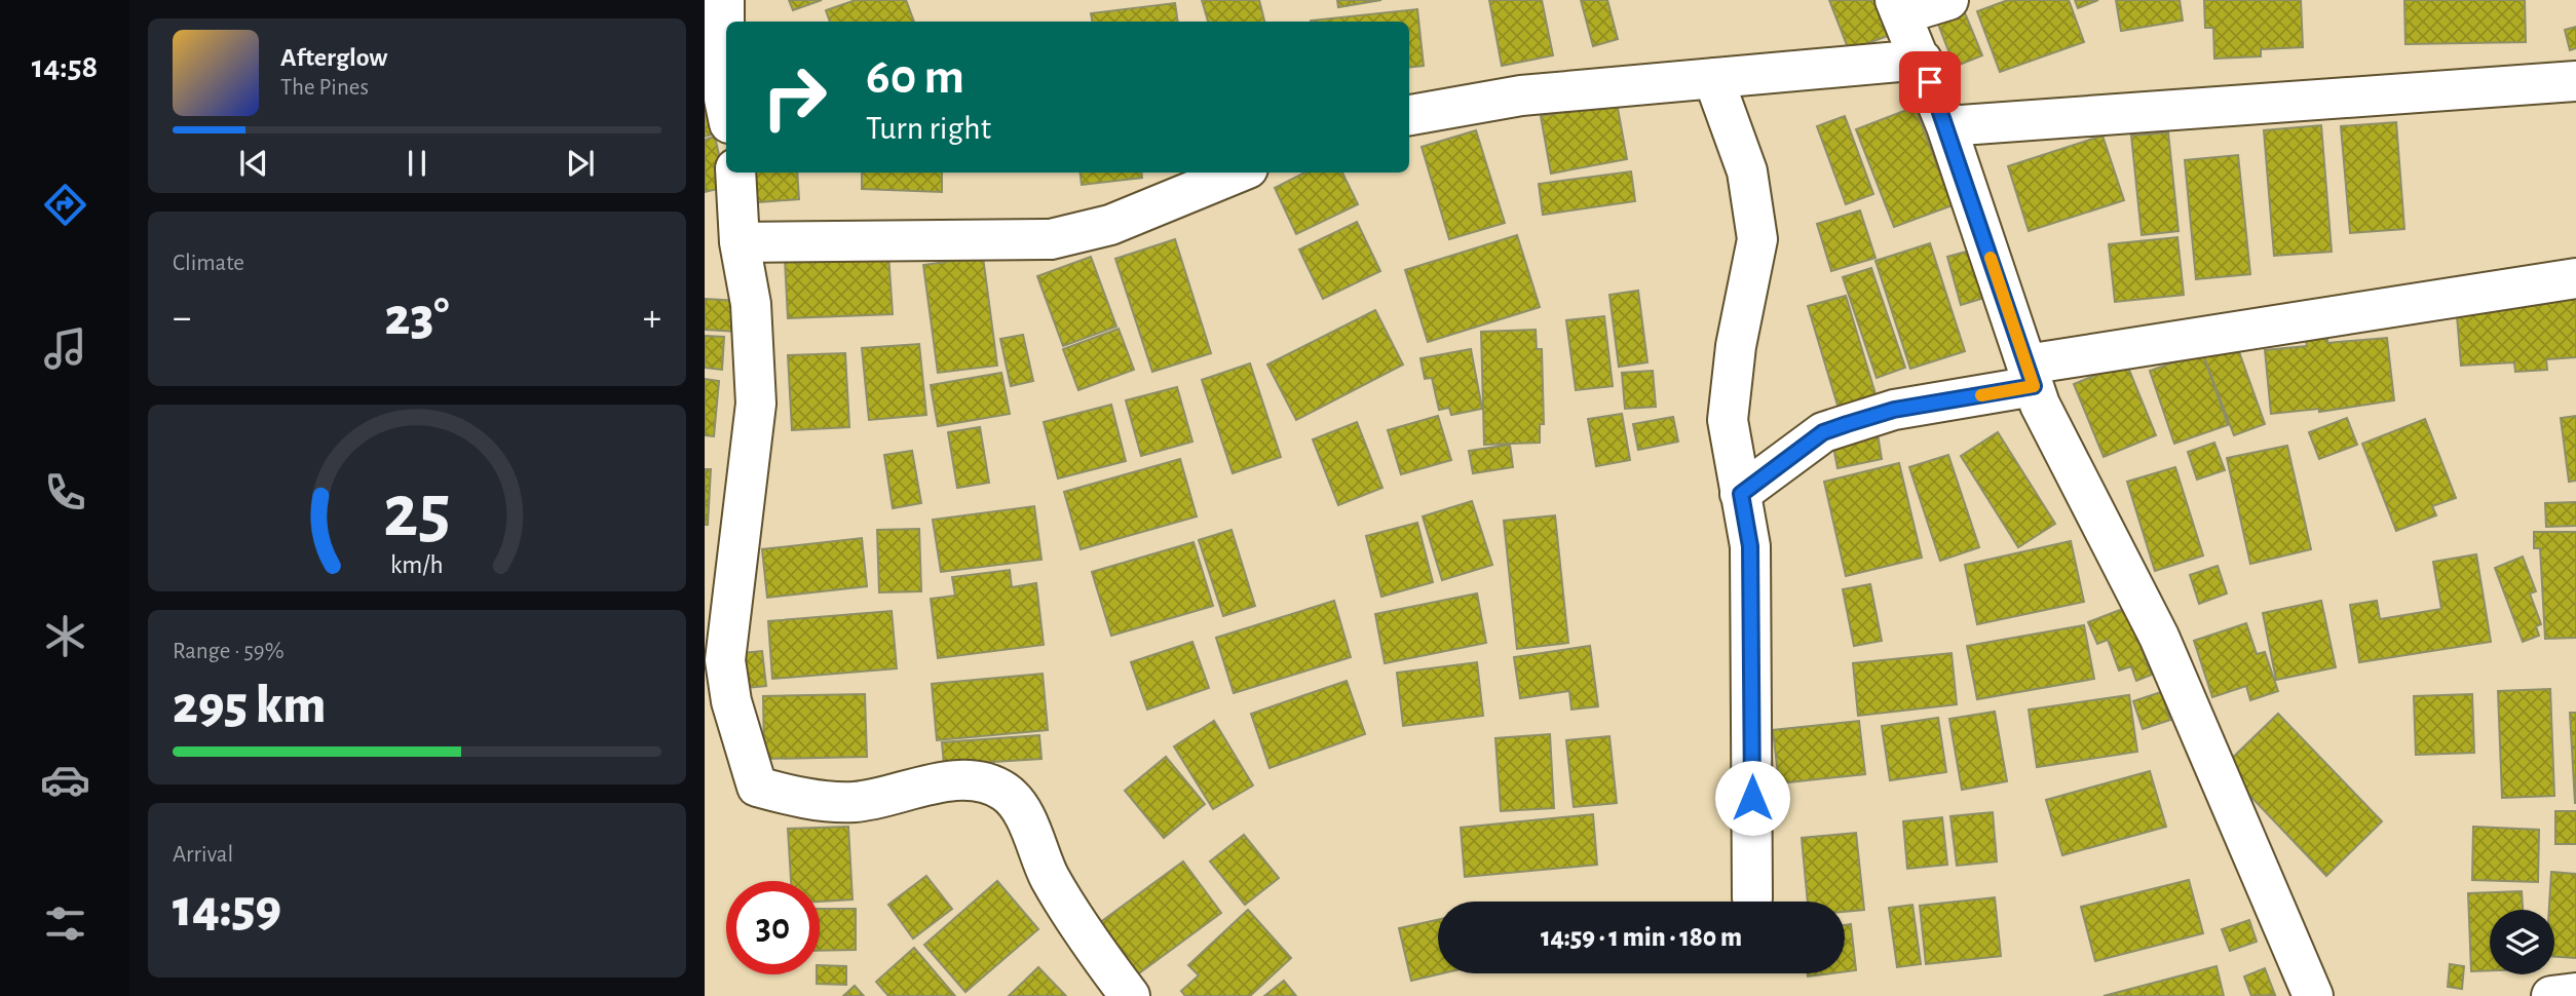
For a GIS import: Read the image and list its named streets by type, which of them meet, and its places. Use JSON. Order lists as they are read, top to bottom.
{
  "page": {
    "tabs": "14:58",
    "turn": ["60 m", "Turn right"],
    "song": ["Afterglow", "The Pines"],
    "tile": [
      "Climate",
      ["Range · 59%", "295 km"],
      ["Arrival", "14:59"]
    ],
    "heat": ["−", "23°", "+"],
    "limit": "30",
    "trip": "14:59 · 1 min · 180 m",
    "gauge": ["25", "km/h"]
  }
}
